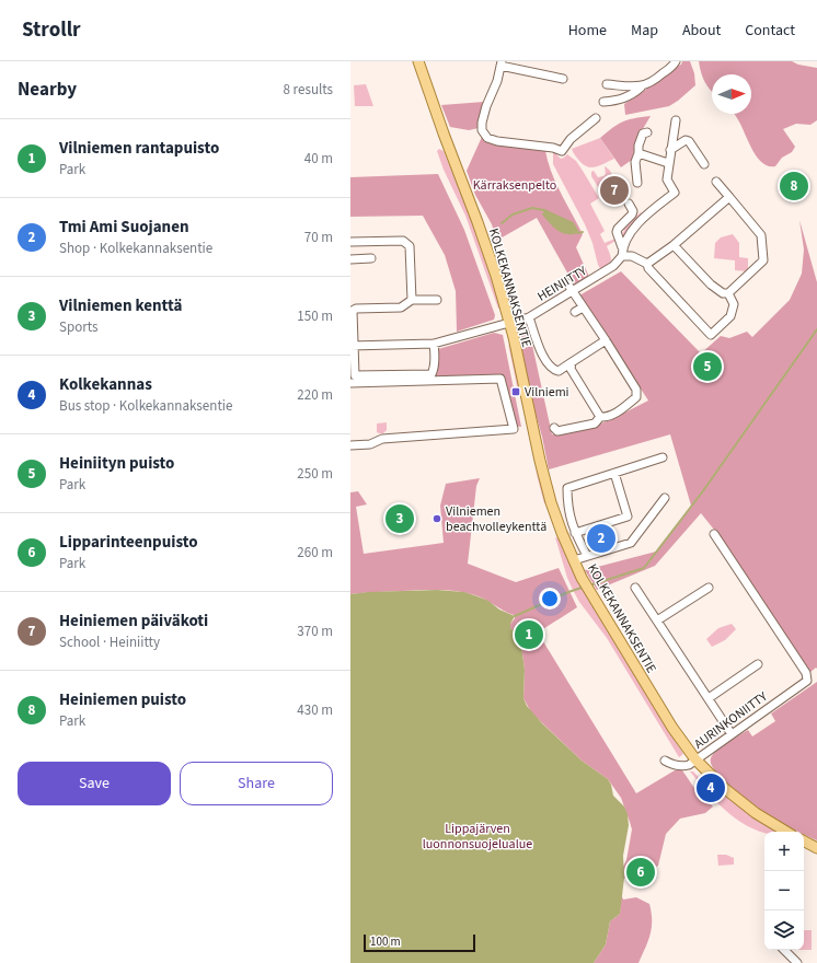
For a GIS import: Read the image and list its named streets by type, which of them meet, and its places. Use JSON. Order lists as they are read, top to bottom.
{
  "streets": {
    "main road": ["KOLKEKANNAKSENTIE"],
    "street": ["HEINIITTY", "AURINKONIITTY"]
  },
  "crossings": [
    ["HEINIITTY", "KOLKEKANNAKSENTIE"],
    ["KOLKEKANNAKSENTIE", "AURINKONIITTY"]
  ],
  "parks": ["Kärraksenpelto", "Lippajärven luonnonsuojelualue"],
  "places": {
    "transit": ["Vilniemi"],
    "other": ["Vilniemen beachvolleykenttä"]
  },
  "scale_bar": "100 m",
  "north": "right",
  "page": {
    "header": "Strollr",
    "nav": [
      "Home",
      "Map",
      "About",
      "Contact"
    ],
    "heading": ["Nearby", "8 results"],
    "list": [
      {
        "mark": "1",
        "name": "Vilniemen rantapuisto",
        "note": "Park",
        "value": "40 m"
      },
      {
        "mark": "2",
        "name": "Tmi Ami Suojanen",
        "note": "Shop · Kolkekannaksentie",
        "value": "70 m"
      },
      {
        "mark": "3",
        "name": "Vilniemen kenttä",
        "note": "Sports",
        "value": "150 m"
      },
      {
        "mark": "4",
        "name": "Kolkekannas",
        "note": "Bus stop · Kolkekannaksentie",
        "value": "220 m"
      },
      {
        "mark": "5",
        "name": "Heiniityn puisto",
        "note": "Park",
        "value": "250 m"
      },
      {
        "mark": "6",
        "name": "Lipparinteenpuisto",
        "note": "Park",
        "value": "260 m"
      },
      {
        "mark": "7",
        "name": "Heiniemen päiväkoti",
        "note": "School · Heiniitty",
        "value": "370 m"
      },
      {
        "mark": "8",
        "name": "Heiniemen puisto",
        "note": "Park",
        "value": "430 m"
      }
    ],
    "pins": [
      "8",
      "7",
      "5",
      "3",
      "2",
      "1",
      "4",
      "6"
    ],
    "buttons": ["Save", "Share"],
    "map_buttons": ["+", "−"],
    "scale": "100 m"
  }
}
